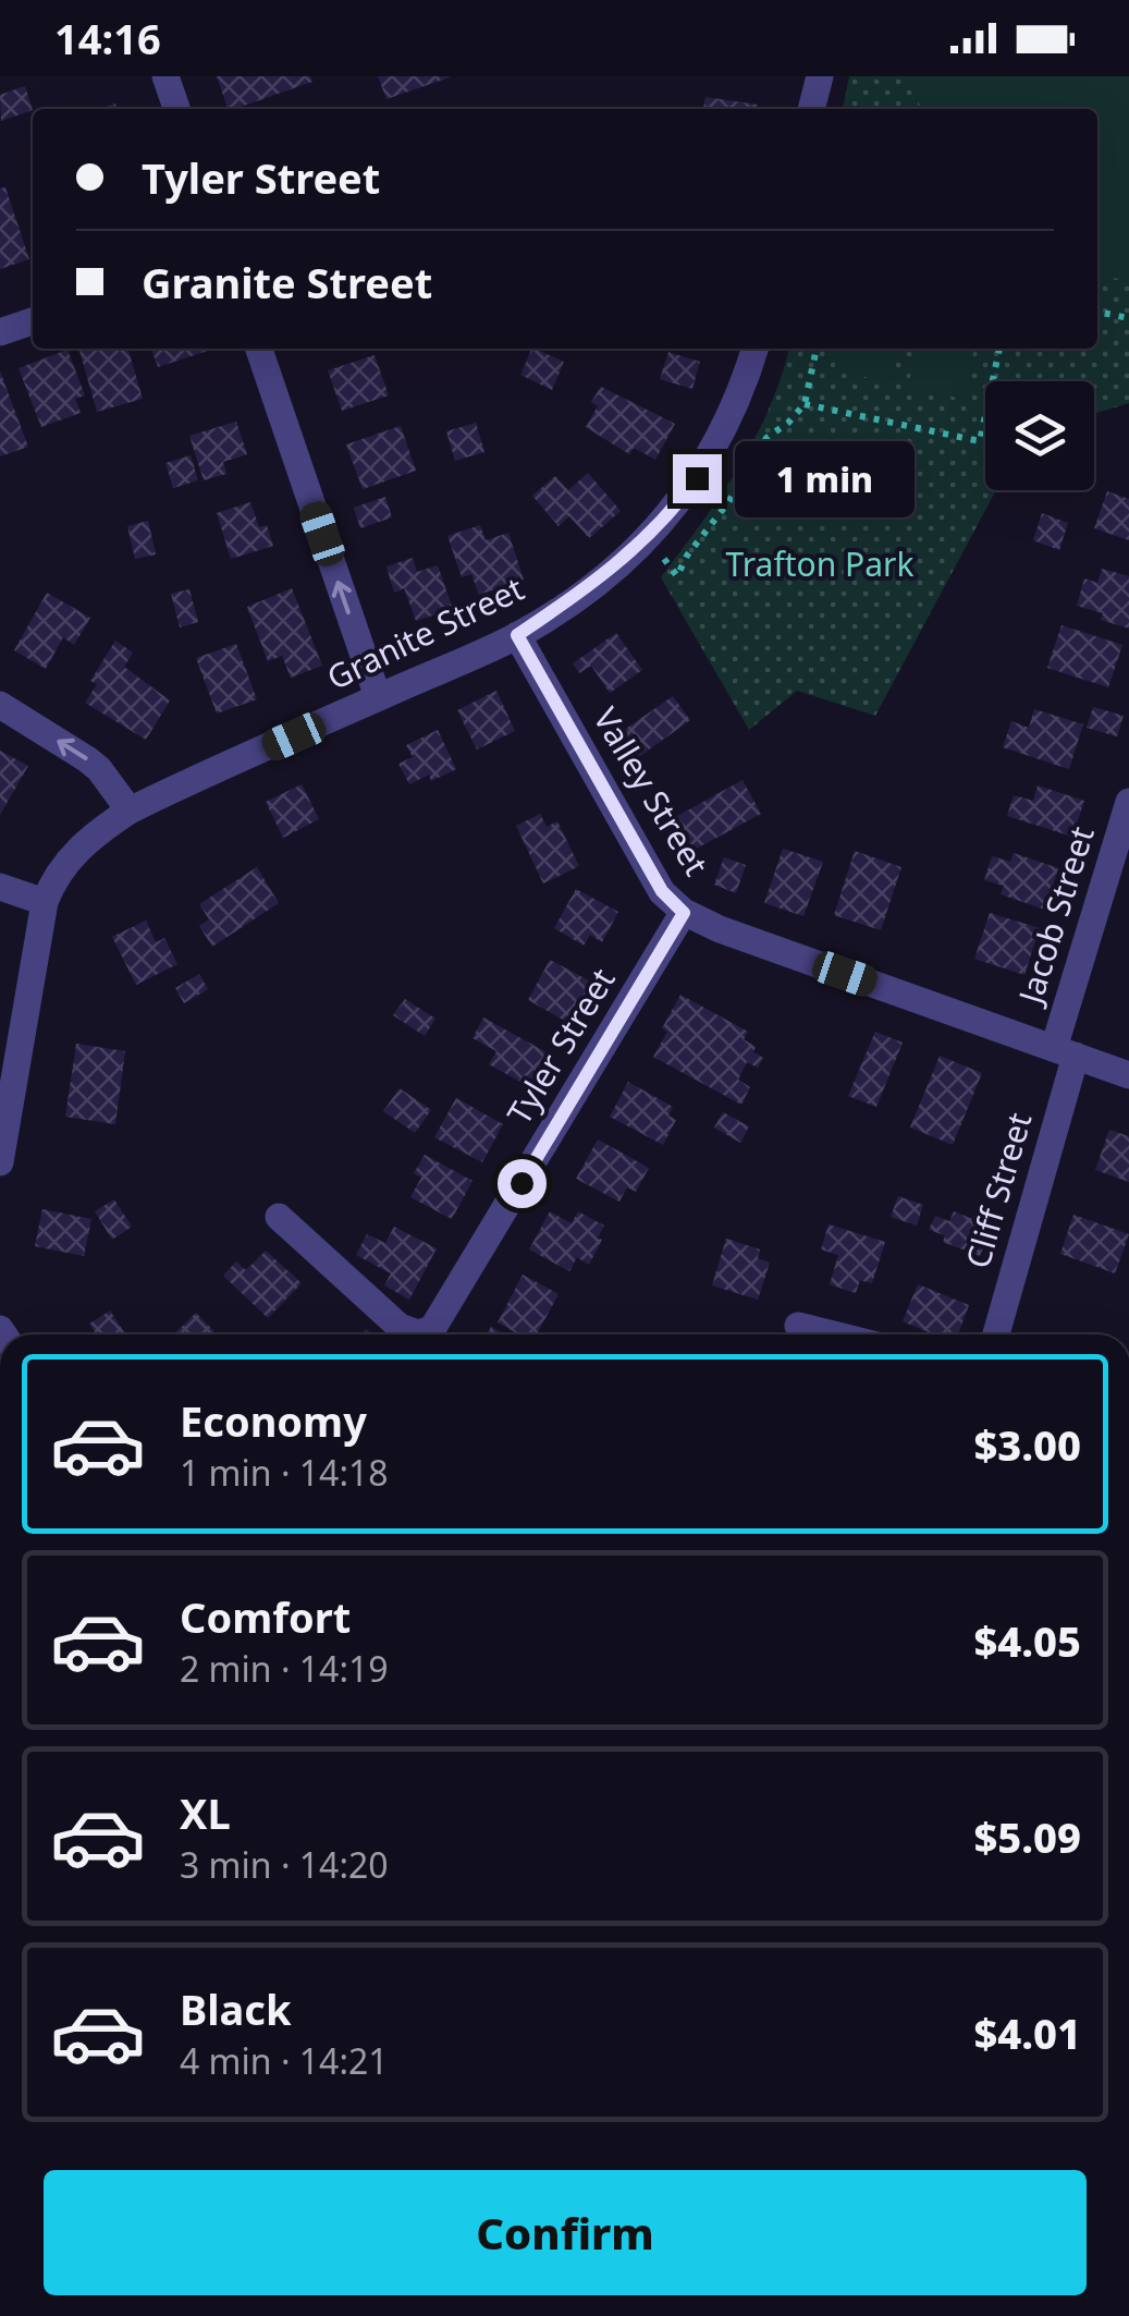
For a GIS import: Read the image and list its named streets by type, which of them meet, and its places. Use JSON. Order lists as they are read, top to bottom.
{
  "streets": {
    "street": [
      "Granite Street",
      "Valley Street",
      "Jacob Street",
      "Tyler Street",
      "Cliff Street"
    ]
  },
  "crossings": [
    ["Granite Street", "Valley Street"],
    ["Valley Street", "Jacob Street"],
    ["Valley Street", "Tyler Street"],
    ["Valley Street", "Cliff Street"],
    ["Jacob Street", "Cliff Street"]
  ],
  "parks": ["Trafton Park"],
  "page": {
    "status": "14:16",
    "banner": ["Tyler Street", "Granite Street"],
    "bubble": "1 min",
    "list": [
      {
        "name": "Economy",
        "note": "1 min · 14:18",
        "value": "$3.00"
      },
      {
        "name": "Comfort",
        "note": "2 min · 14:19",
        "value": "$4.05"
      },
      {
        "name": "XL",
        "note": "3 min · 14:20",
        "value": "$5.09"
      },
      {
        "name": "Black",
        "note": "4 min · 14:21",
        "value": "$4.01"
      }
    ],
    "buttons": "Confirm"
  }
}
